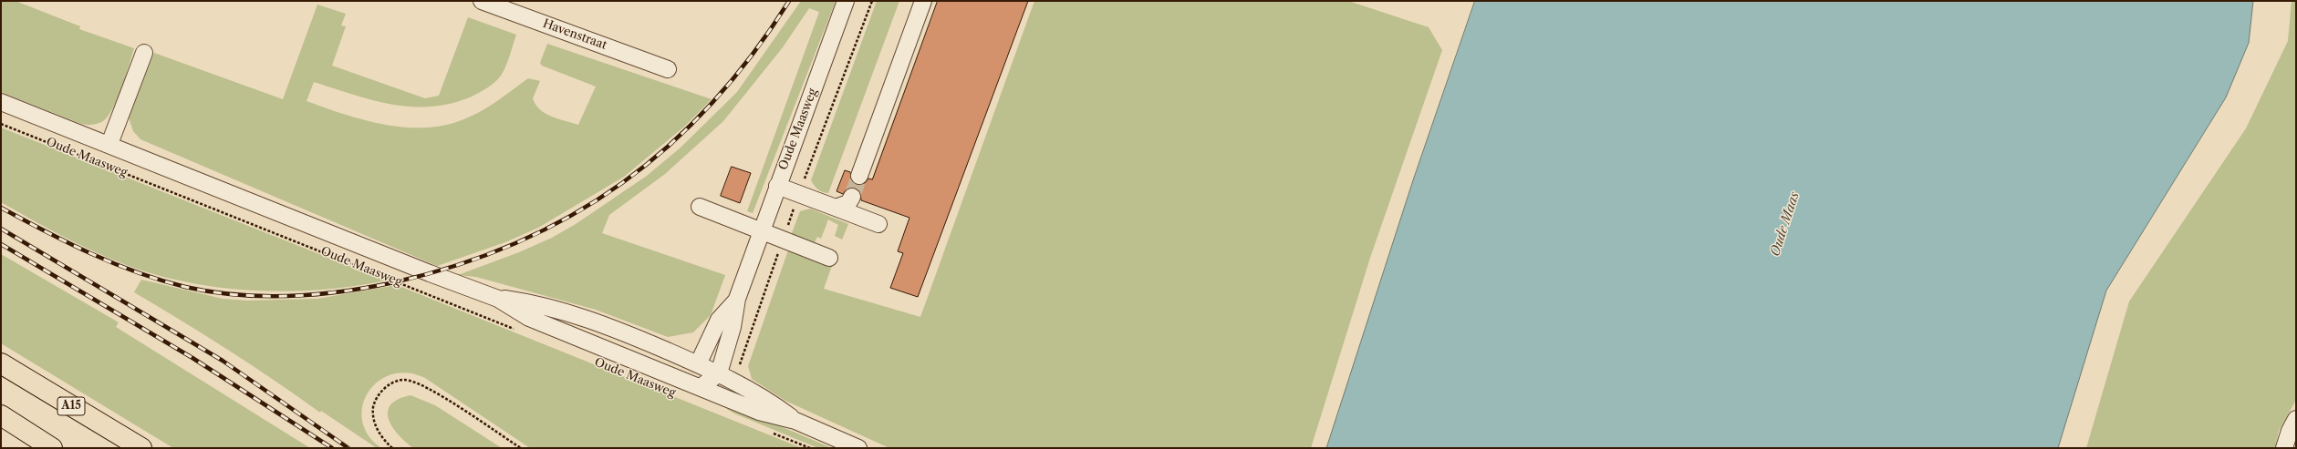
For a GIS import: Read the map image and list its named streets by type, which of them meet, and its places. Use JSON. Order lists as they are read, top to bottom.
{
  "streets": {
    "highway": ["A15"],
    "street": ["Havenstraat", "Oude Maasweg"]
  },
  "water": ["Oude Maas"]
}
